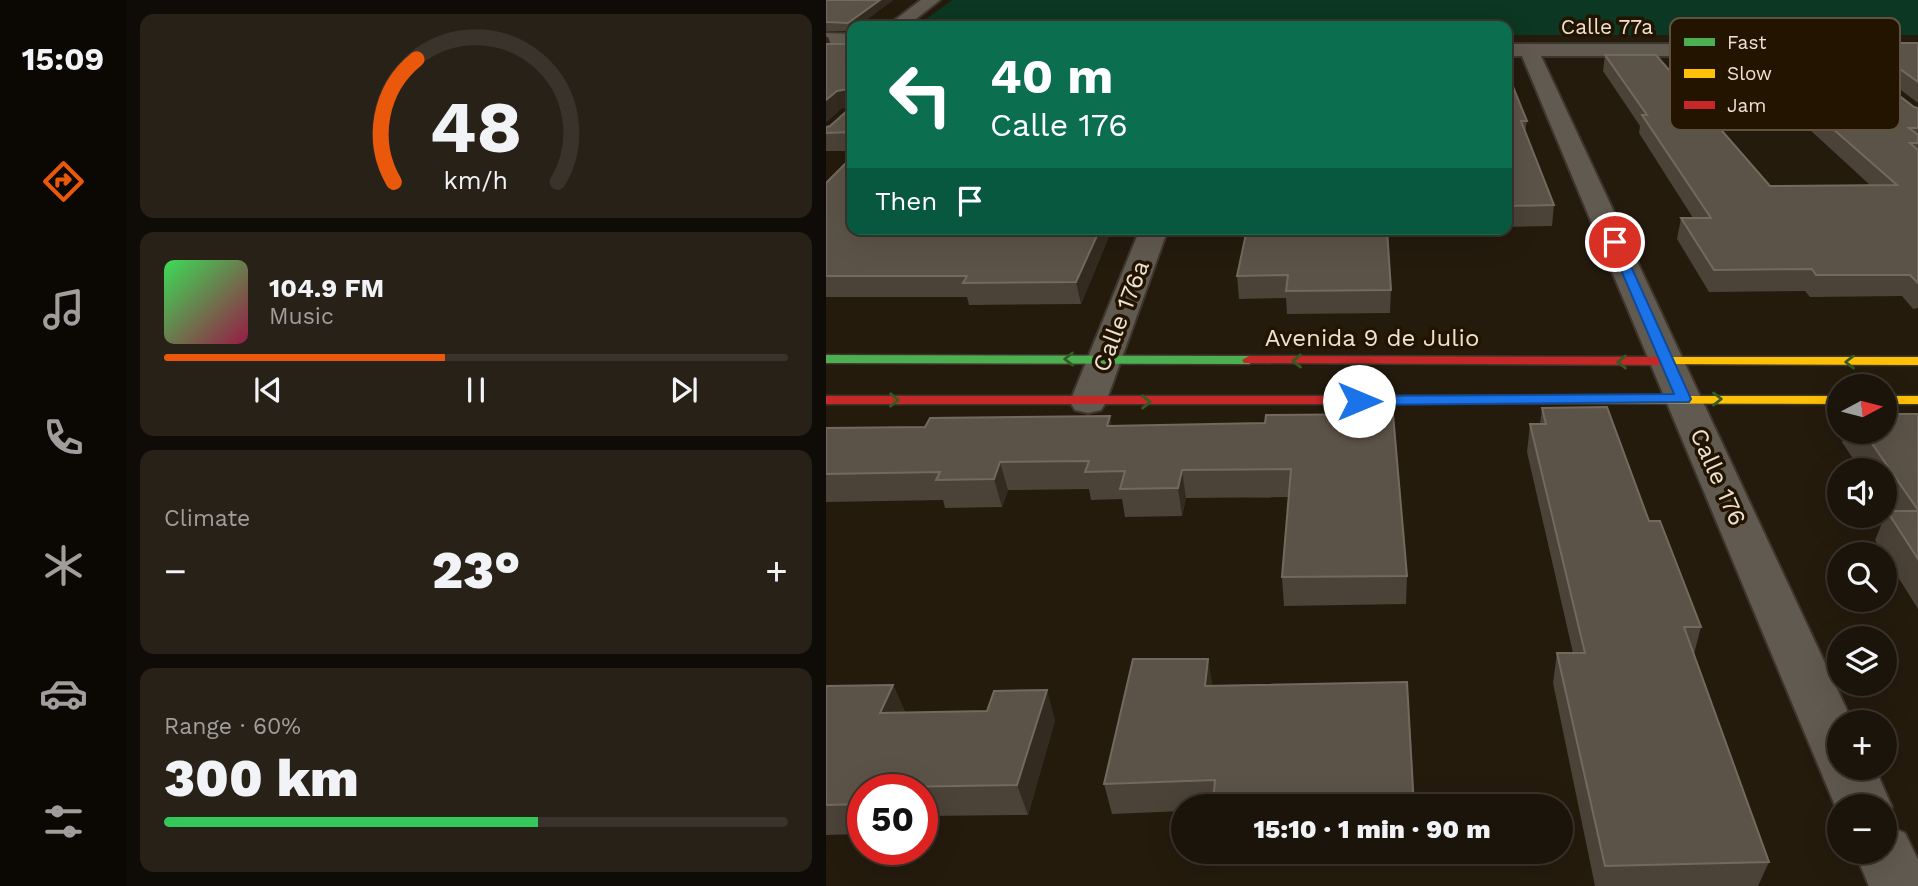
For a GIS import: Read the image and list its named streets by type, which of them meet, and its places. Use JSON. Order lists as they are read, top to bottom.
{
  "streets": {
    "main road": ["Avenida 9 de Julio"],
    "street": ["Calle 77a", "Calle 176a", "Calle 176"]
  },
  "crossings": [
    ["Calle 77a", "Calle 176"],
    ["Calle 176a", "Avenida 9 de Julio"],
    ["Avenida 9 de Julio", "Calle 176"]
  ],
  "legend": ["Fast", "Slow", "Jam"],
  "north": "right",
  "page": {
    "tabs": "15:09",
    "turn": ["40 m", "Calle 176"],
    "then": "Then",
    "song": ["104.9 FM", "Music"],
    "map_buttons": ["+", "−"],
    "tile": [
      "Climate",
      ["Range · 60%", "300 km"]
    ],
    "heat": ["−", "23°", "+"],
    "limit": "50",
    "trip": "15:10 · 1 min · 90 m",
    "gauge": ["48", "km/h"]
  }
}
